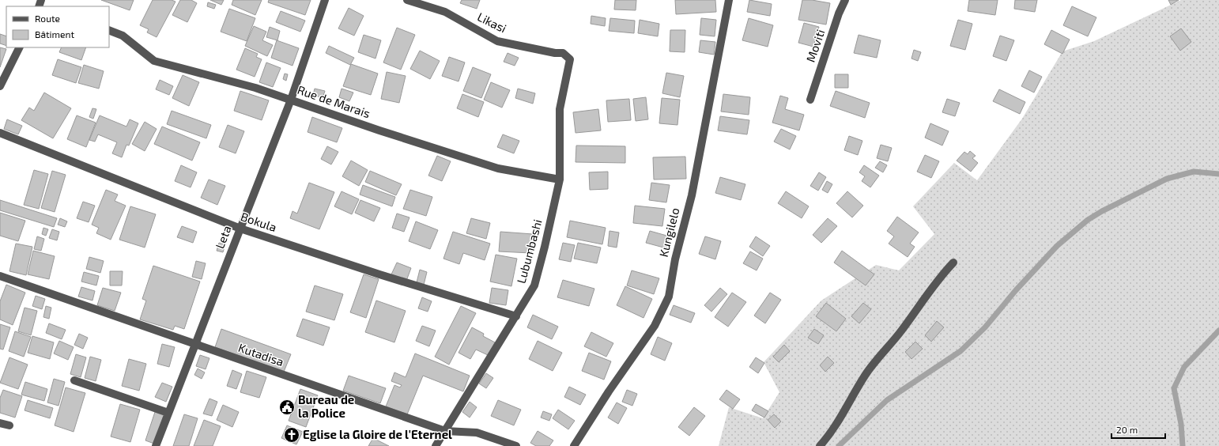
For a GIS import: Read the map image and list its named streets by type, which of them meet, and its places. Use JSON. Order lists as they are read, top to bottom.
{
  "streets": {
    "street": [
      "Likasi",
      "Moviti",
      "Rue de Marais",
      "Bokula",
      "Kungilelo",
      "Leta",
      "Lubumbashi",
      "Kutadisa"
    ]
  },
  "crossings": [
    ["Likasi", "Lubumbashi"],
    ["Rue de Marais", "Leta"],
    ["Rue de Marais", "Lubumbashi"],
    ["Bokula", "Leta"],
    ["Bokula", "Lubumbashi"],
    ["Leta", "Kutadisa"],
    ["Lubumbashi", "Kutadisa"]
  ],
  "places": {
    "public building": ["Bureau de la Police"],
    "church": ["Eglise la Gloire de l'Eternel"]
  },
  "legend": ["Route", "Bâtiment"],
  "scale_bar": "20 m"
}
